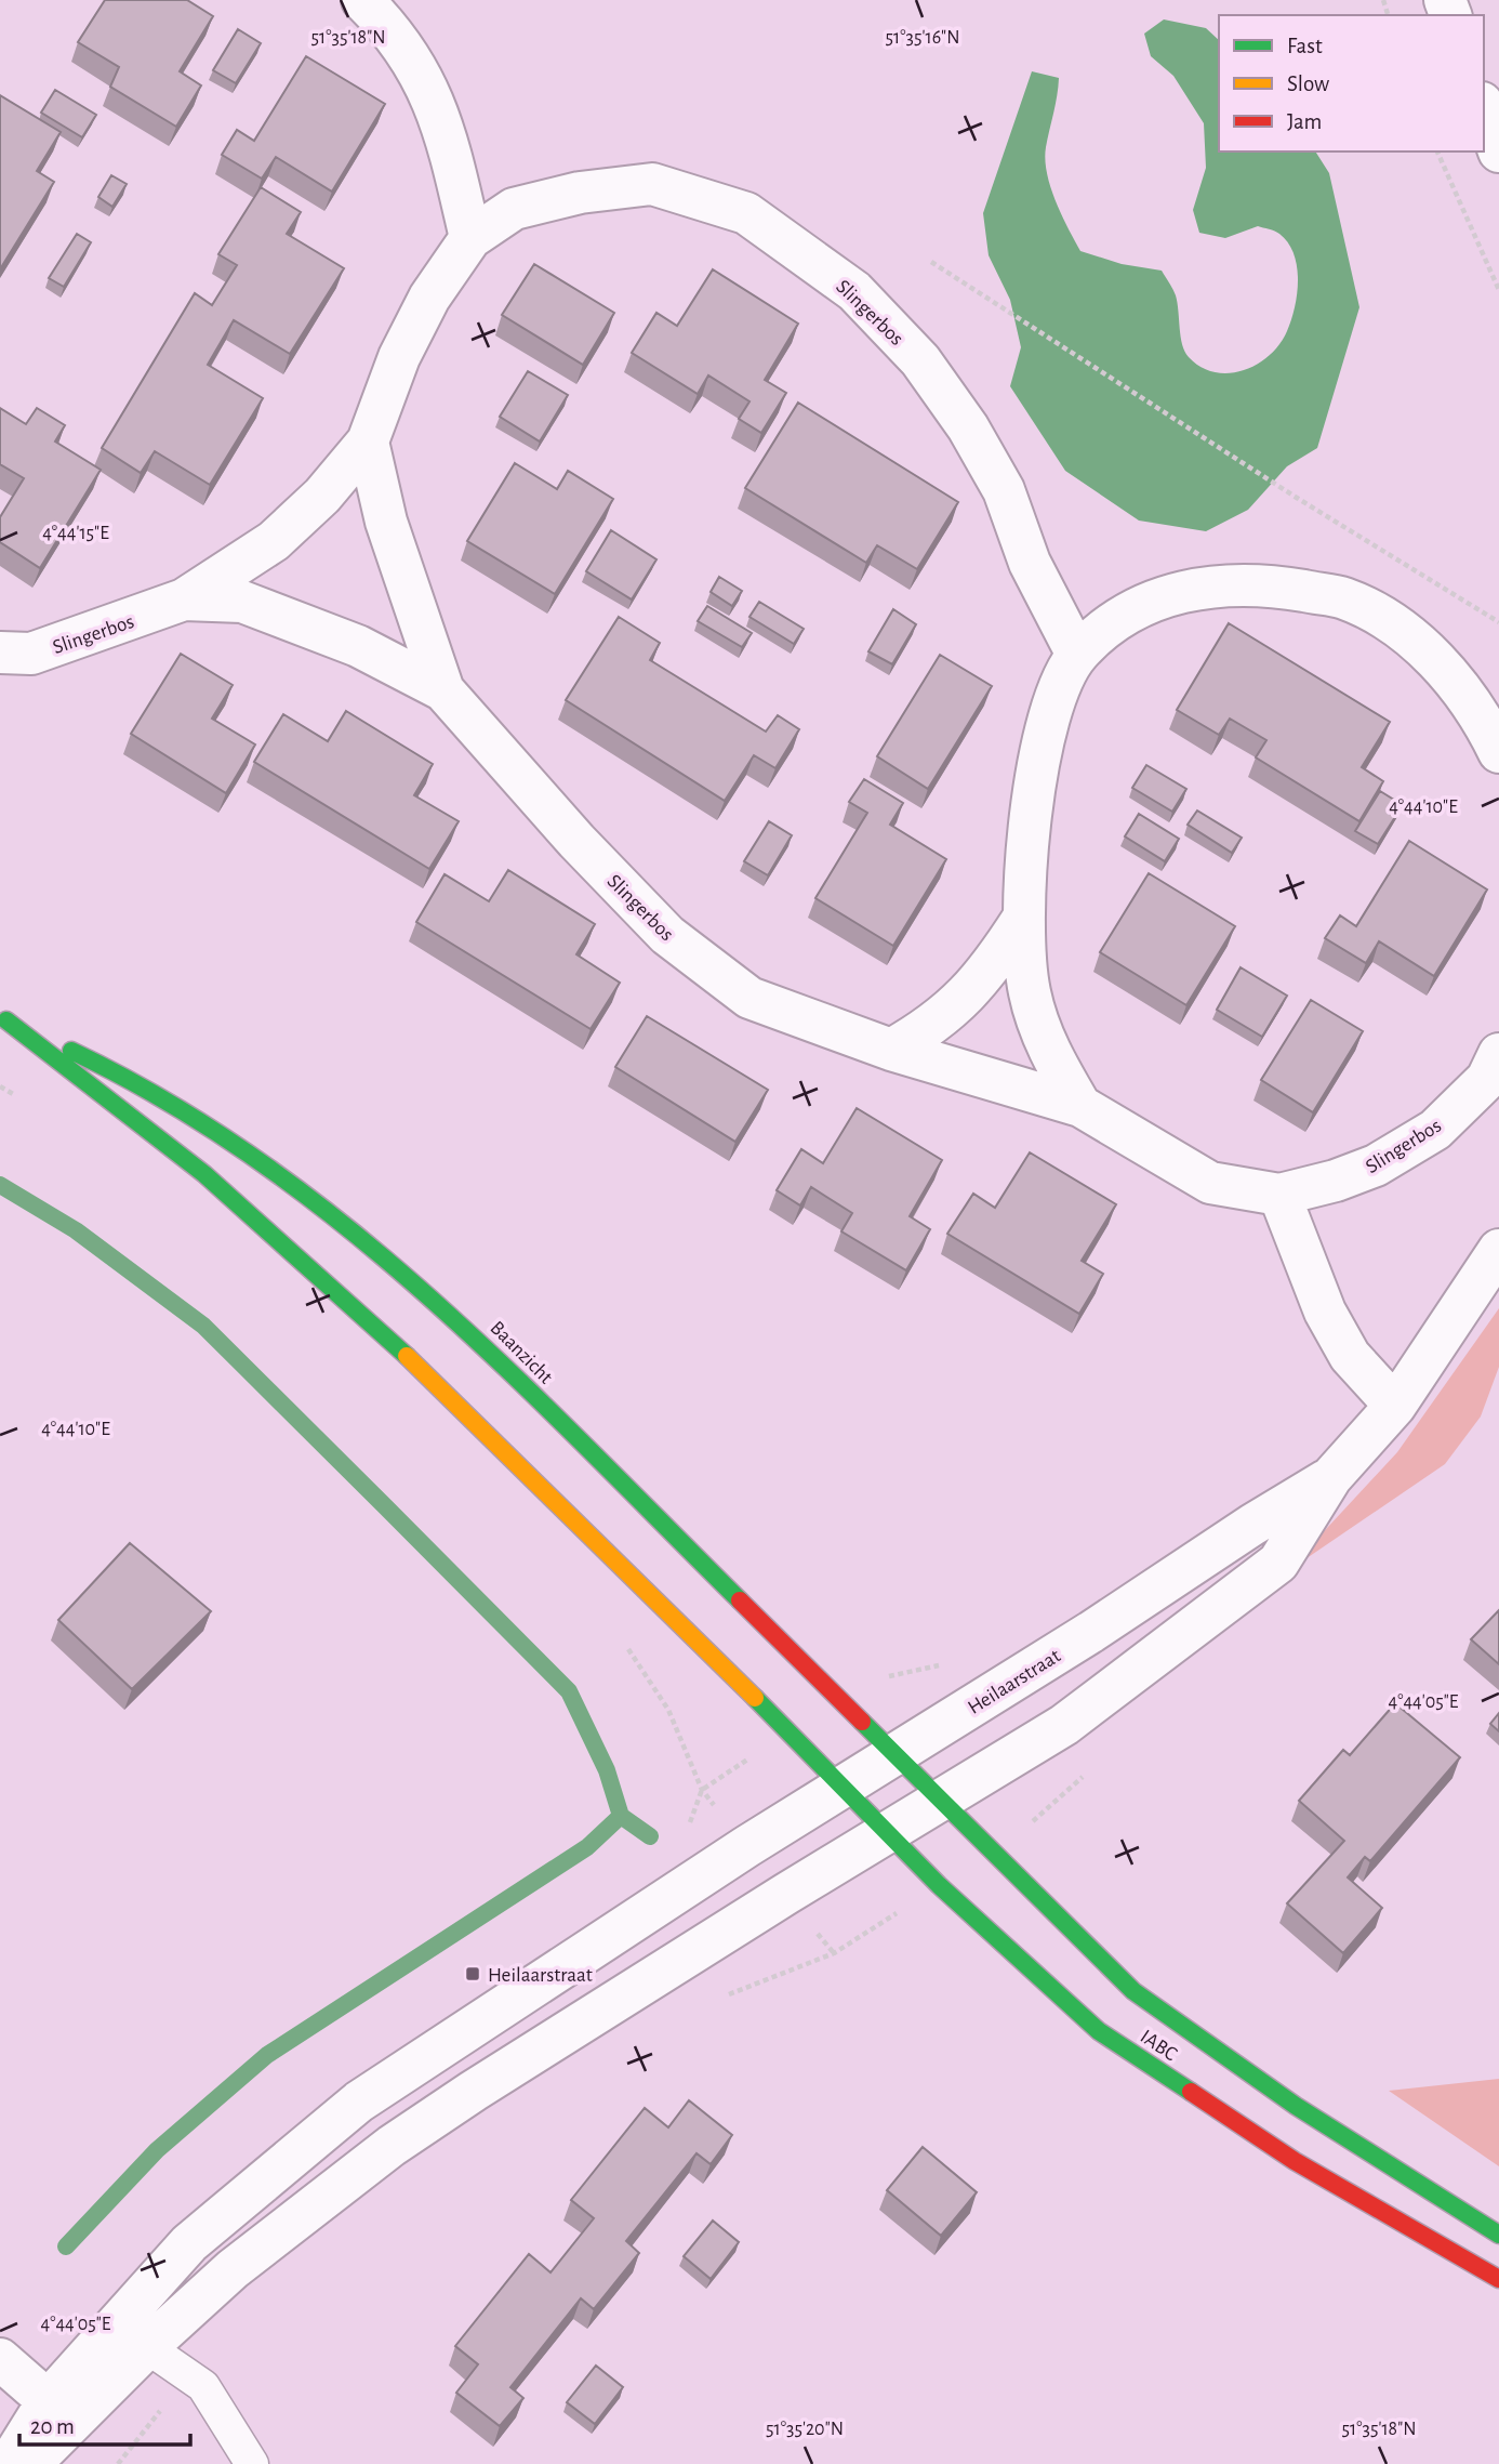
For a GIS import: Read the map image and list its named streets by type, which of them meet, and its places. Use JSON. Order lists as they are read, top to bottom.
{
  "streets": {
    "street": [
      "Slingerbos",
      "Baanzicht",
      "Heilaarstraat",
      "IABC"
    ]
  },
  "crossings": [
    ["Baanzicht", "Heilaarstraat"],
    ["Baanzicht", "IABC"],
    ["Heilaarstraat", "IABC"]
  ],
  "places": {
    "transit": ["Heilaarstraat"]
  },
  "legend": ["Fast", "Slow", "Jam"],
  "scale_bar": "20 m",
  "coordinates": [
    "51°35'18\"N",
    "51°35'16\"N",
    "4°44'15\"E",
    "4°44'10\"E",
    "4°44'05\"E",
    "51°35'20\"N"
  ]
}
